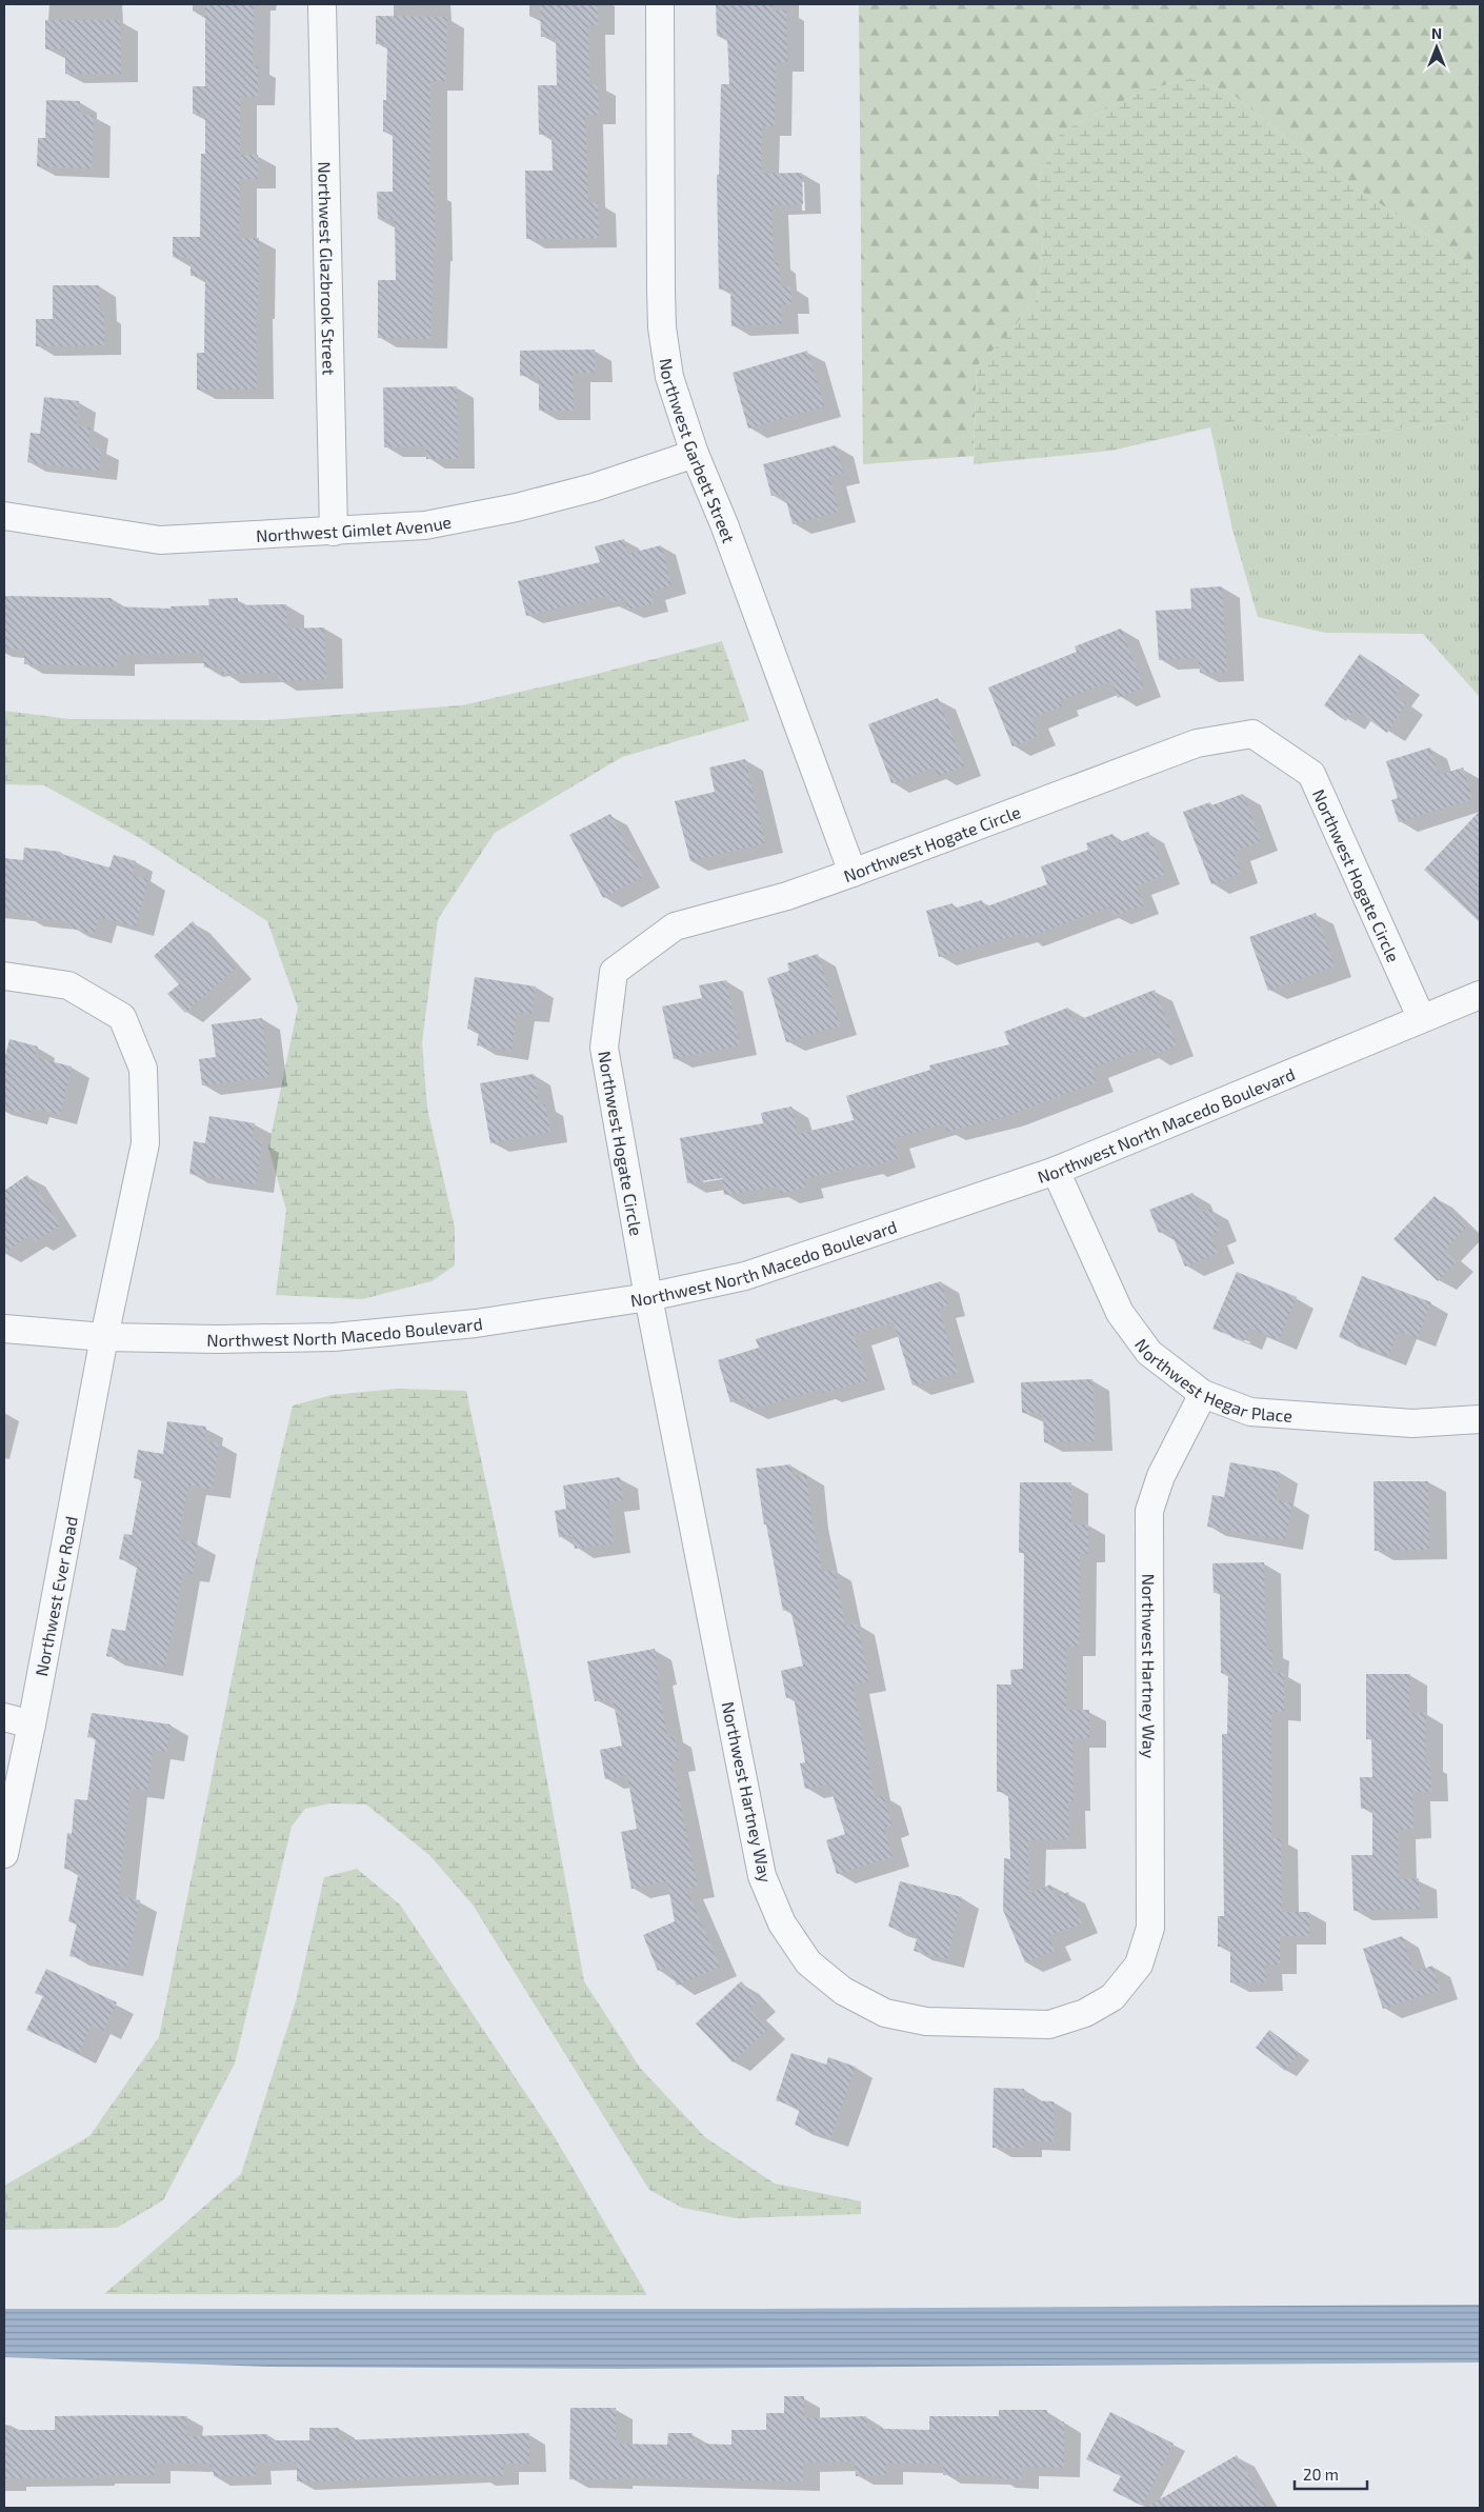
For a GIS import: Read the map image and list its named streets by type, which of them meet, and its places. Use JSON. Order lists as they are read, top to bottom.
{
  "streets": {
    "street": [
      "Northwest Glazbrook Street",
      "Northwest Garbett Street",
      "Northwest Gimlet Avenue",
      "Northwest Hogate Circle",
      "Northwest North Macedo Boulevard",
      "Northwest Hegar Place",
      "Northwest Ever Road",
      "Northwest Hartney Way"
    ]
  },
  "crossings": [
    ["Northwest Glazbrook Street", "Northwest Gimlet Avenue"],
    ["Northwest Garbett Street", "Northwest Gimlet Avenue"],
    ["Northwest Garbett Street", "Northwest Hogate Circle"],
    ["Northwest Hogate Circle", "Northwest North Macedo Boulevard"],
    ["Northwest Hogate Circle", "Northwest Hartney Way"],
    ["Northwest North Macedo Boulevard", "Northwest Hegar Place"],
    ["Northwest North Macedo Boulevard", "Northwest Ever Road"],
    ["Northwest North Macedo Boulevard", "Northwest Hartney Way"],
    ["Northwest Hegar Place", "Northwest Hartney Way"]
  ],
  "scale_bar": "20 m",
  "north": "top"
}
